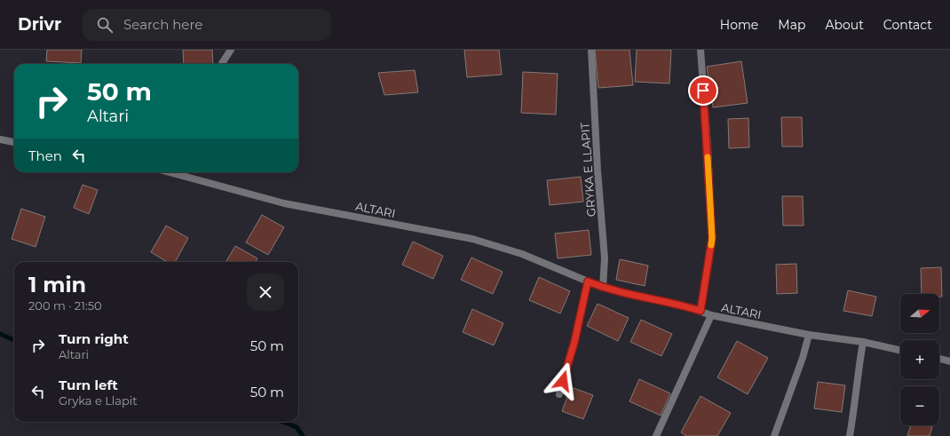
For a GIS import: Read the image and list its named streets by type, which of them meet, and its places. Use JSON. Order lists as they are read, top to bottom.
{
  "streets": {
    "street": ["GRYKA E LLAPIT", "ALTARI"]
  },
  "crossings": [
    ["GRYKA E LLAPIT", "ALTARI"]
  ],
  "north": "right",
  "page": {
    "header": "Drivr",
    "search": "Search here",
    "nav": [
      "Home",
      "Map",
      "About",
      "Contact"
    ],
    "turn": ["50 m", "Altari"],
    "then": "Then",
    "heading": ["1 min", "200 m · 21:50"],
    "map_buttons": ["+", "−"],
    "list": [
      {
        "name": "Turn right",
        "note": "Altari",
        "value": "50 m"
      },
      {
        "name": "Turn left",
        "note": "Gryka e Llapit",
        "value": "50 m"
      }
    ]
  }
}
